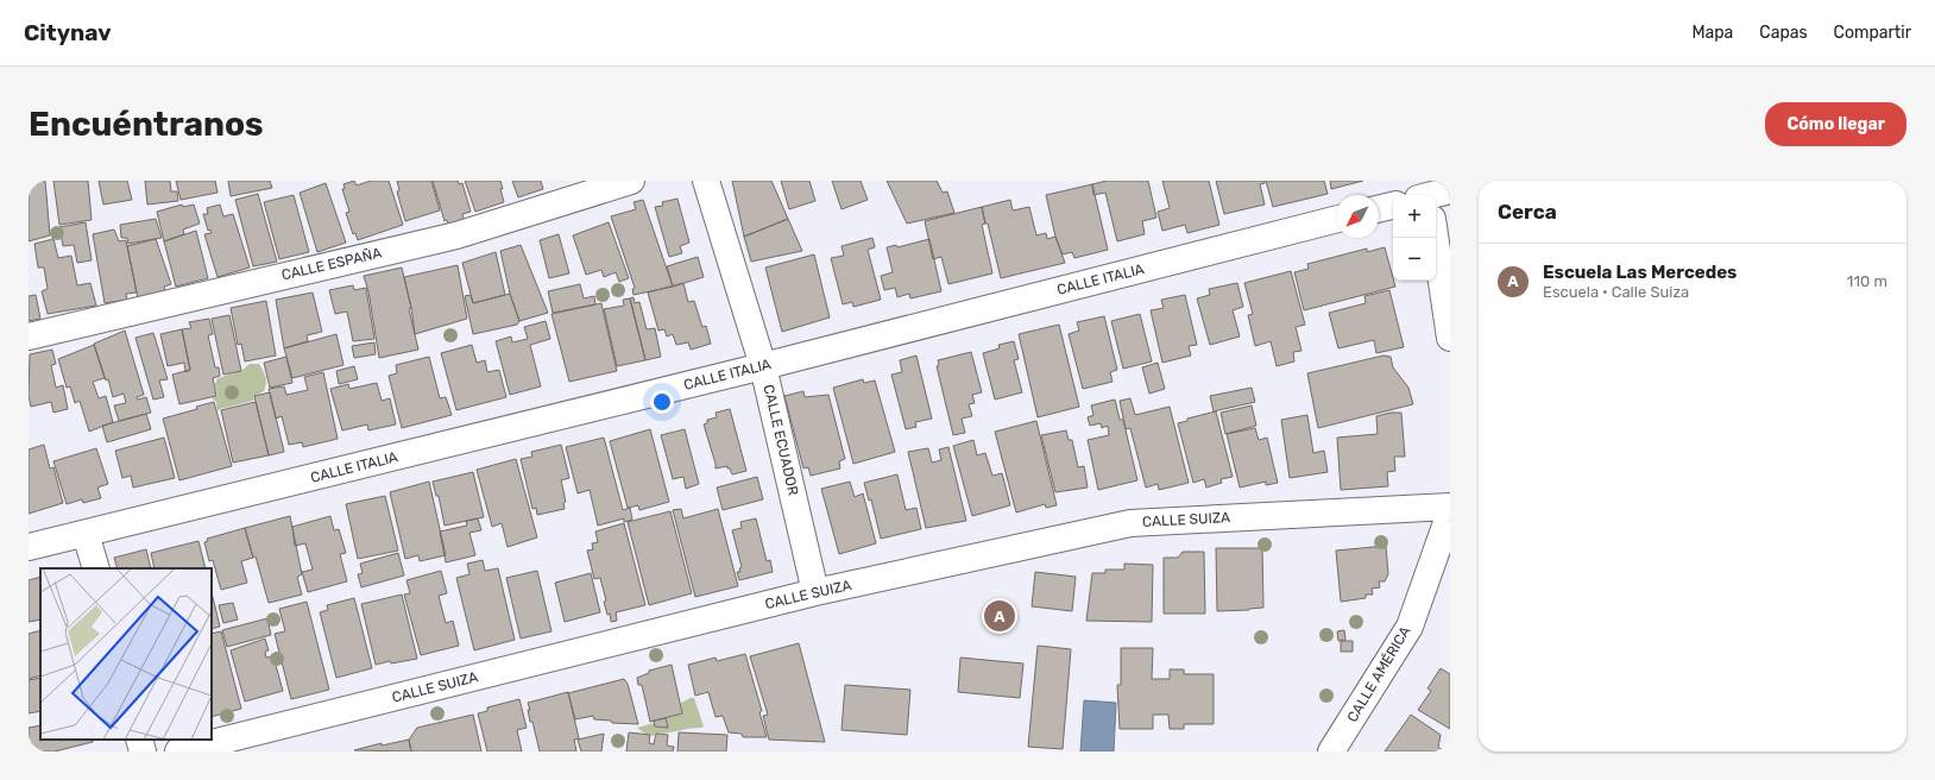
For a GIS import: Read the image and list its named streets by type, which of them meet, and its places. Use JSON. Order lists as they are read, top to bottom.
{
  "streets": {
    "street": [
      "CALLE ESPAÑA",
      "CALLE ITALIA",
      "CALLE ECUADOR",
      "CALLE SUIZA",
      "CALLE AMÉRICA"
    ]
  },
  "crossings": [
    ["CALLE ITALIA", "CALLE ECUADOR"],
    ["CALLE ECUADOR", "CALLE SUIZA"]
  ],
  "north": "bottom left",
  "page": {
    "header": "Citynav",
    "nav": ["Mapa", "Capas", "Compartir"],
    "buttons": "Cómo llegar",
    "title": "Encuéntranos",
    "heading": "Cerca",
    "map_buttons": ["+", "−"],
    "list": [
      {
        "mark": "A",
        "name": "Escuela Las Mercedes",
        "note": "Escuela · Calle Suiza",
        "value": "110 m"
      }
    ],
    "pins": "A"
  }
}
